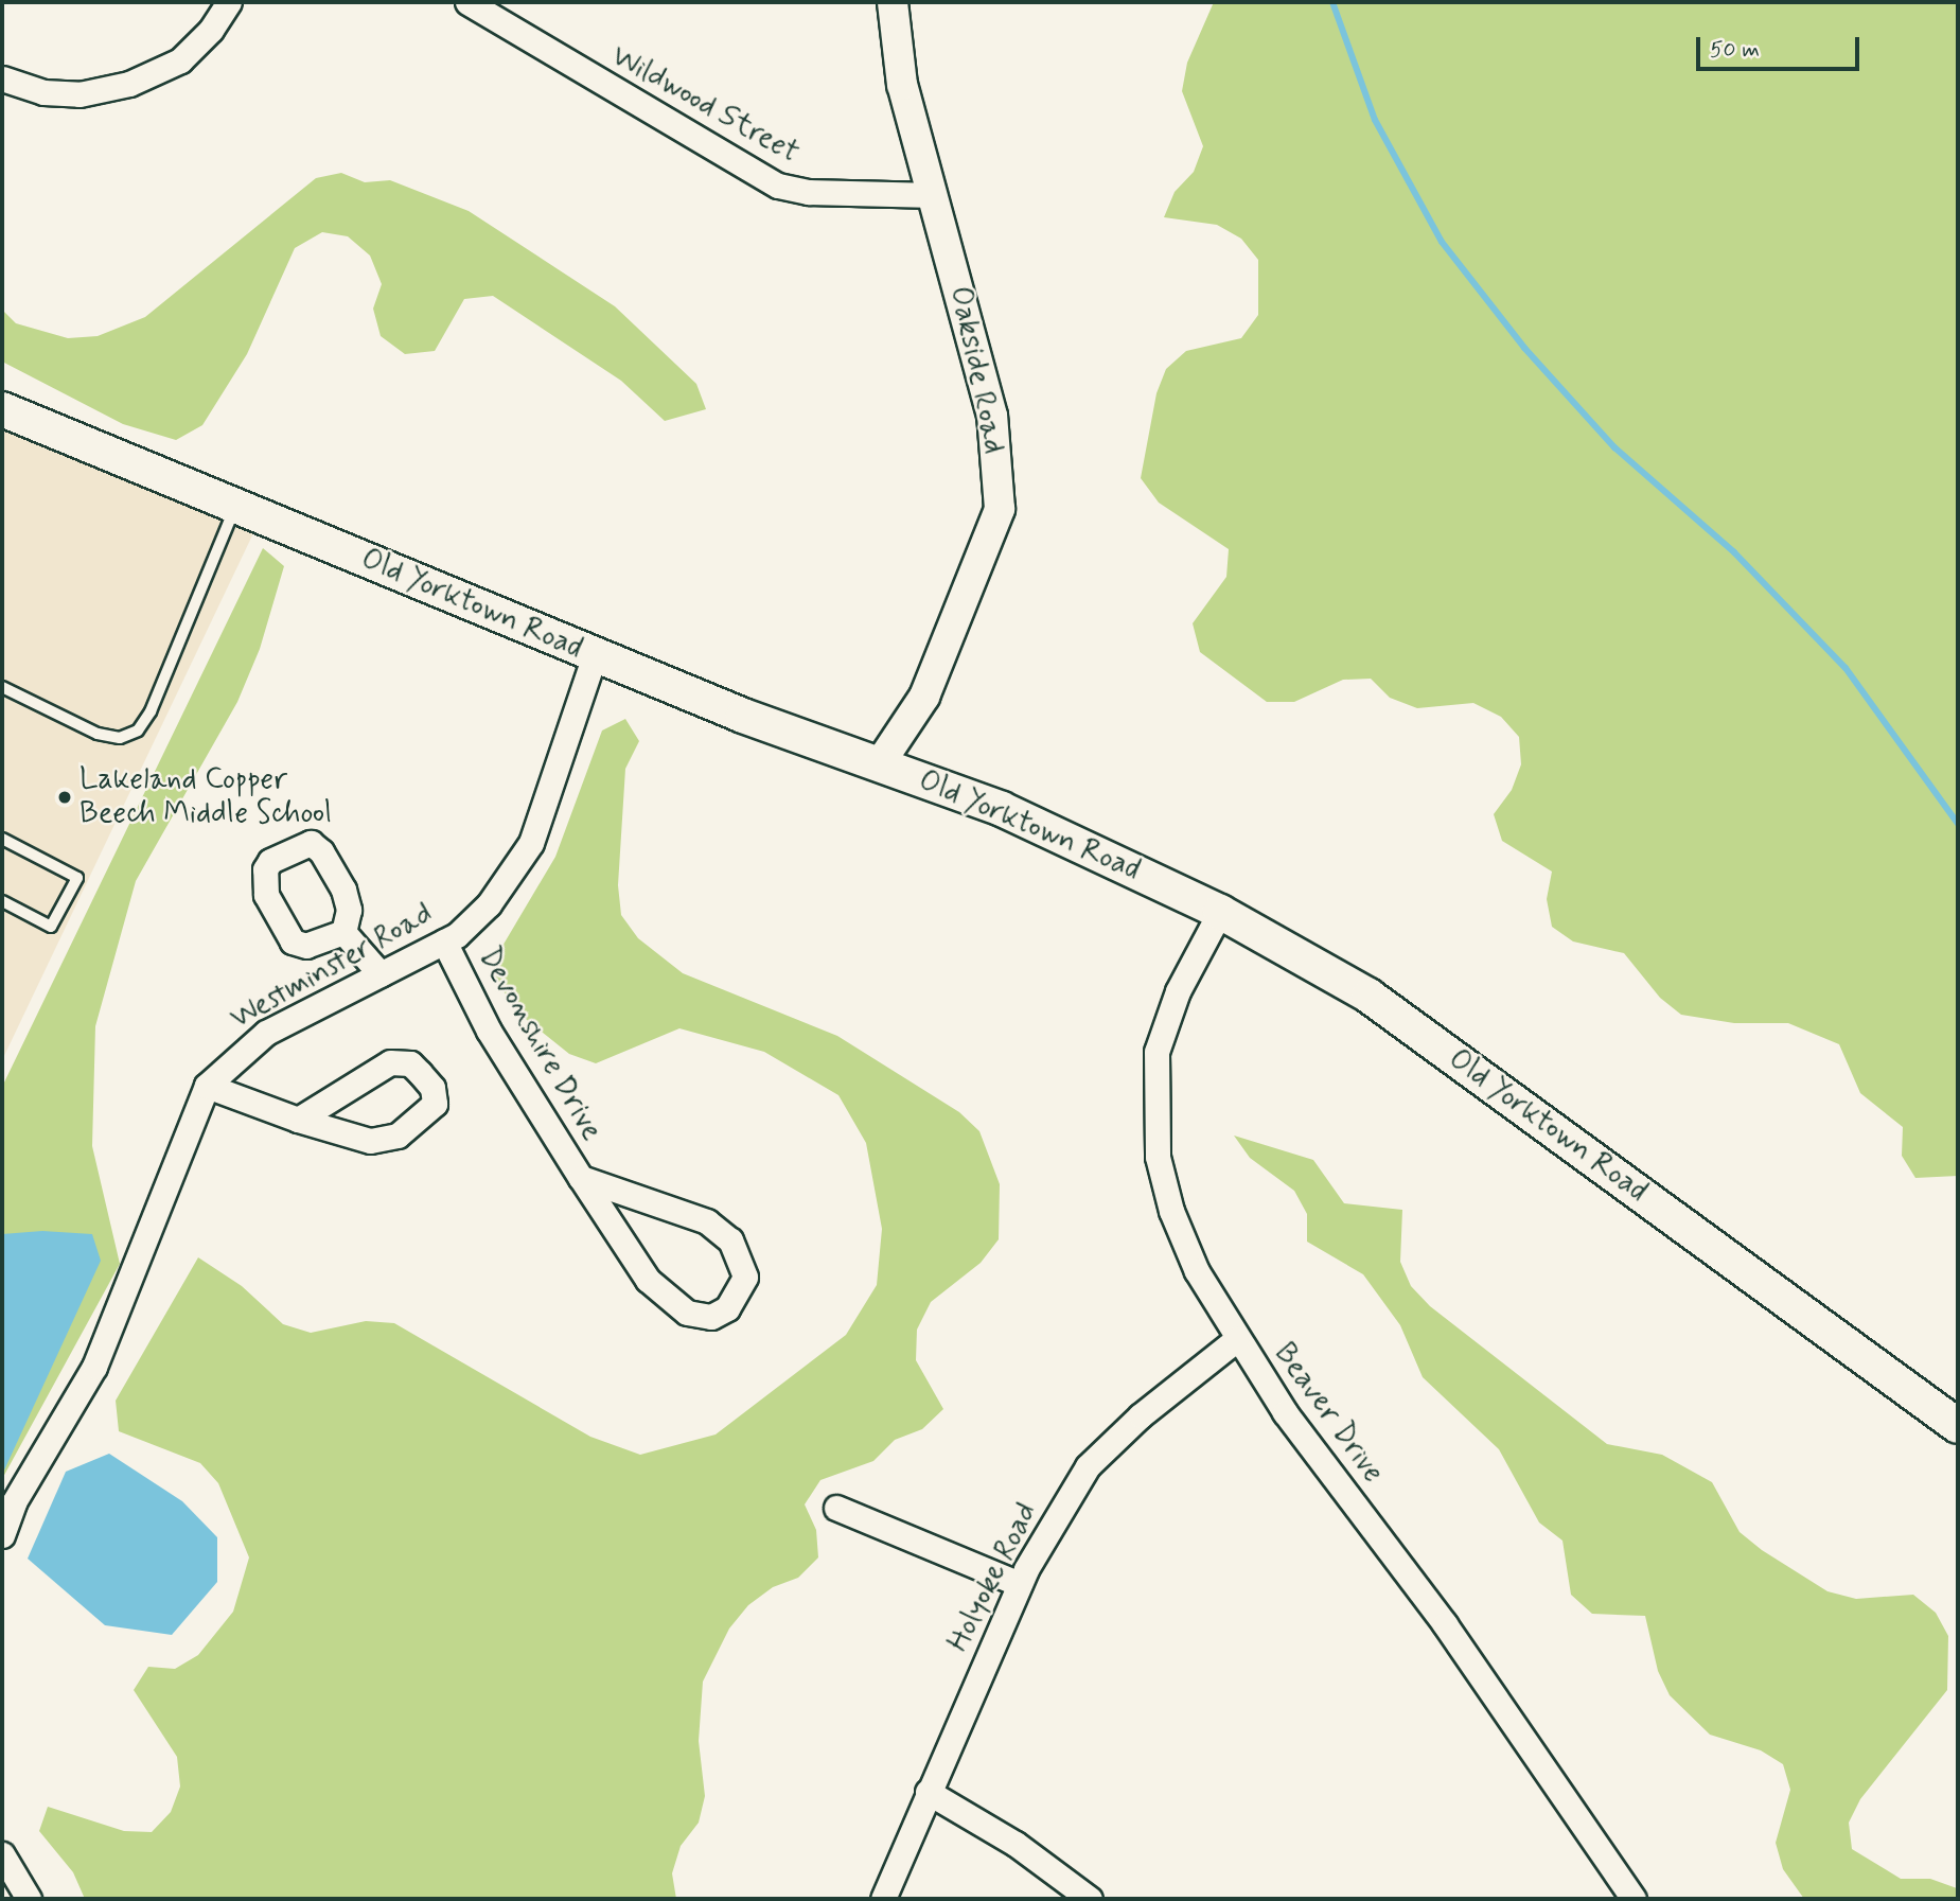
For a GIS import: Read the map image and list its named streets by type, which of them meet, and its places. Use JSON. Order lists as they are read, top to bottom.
{
  "streets": {
    "main road": ["Old Yorktown Road"],
    "street": [
      "Wildwood Street",
      "Oakside Road",
      "Westminster Road",
      "Devonshire Drive",
      "Beaver Drive",
      "Holyoke Road"
    ]
  },
  "crossings": [
    ["Wildwood Street", "Oakside Road"],
    ["Oakside Road", "Old Yorktown Road"],
    ["Old Yorktown Road", "Westminster Road"],
    ["Old Yorktown Road", "Beaver Drive"],
    ["Westminster Road", "Devonshire Drive"],
    ["Beaver Drive", "Holyoke Road"]
  ],
  "places": ["Lakeland Copper Beech Middle School"],
  "scale_bar": "50 m"
}
